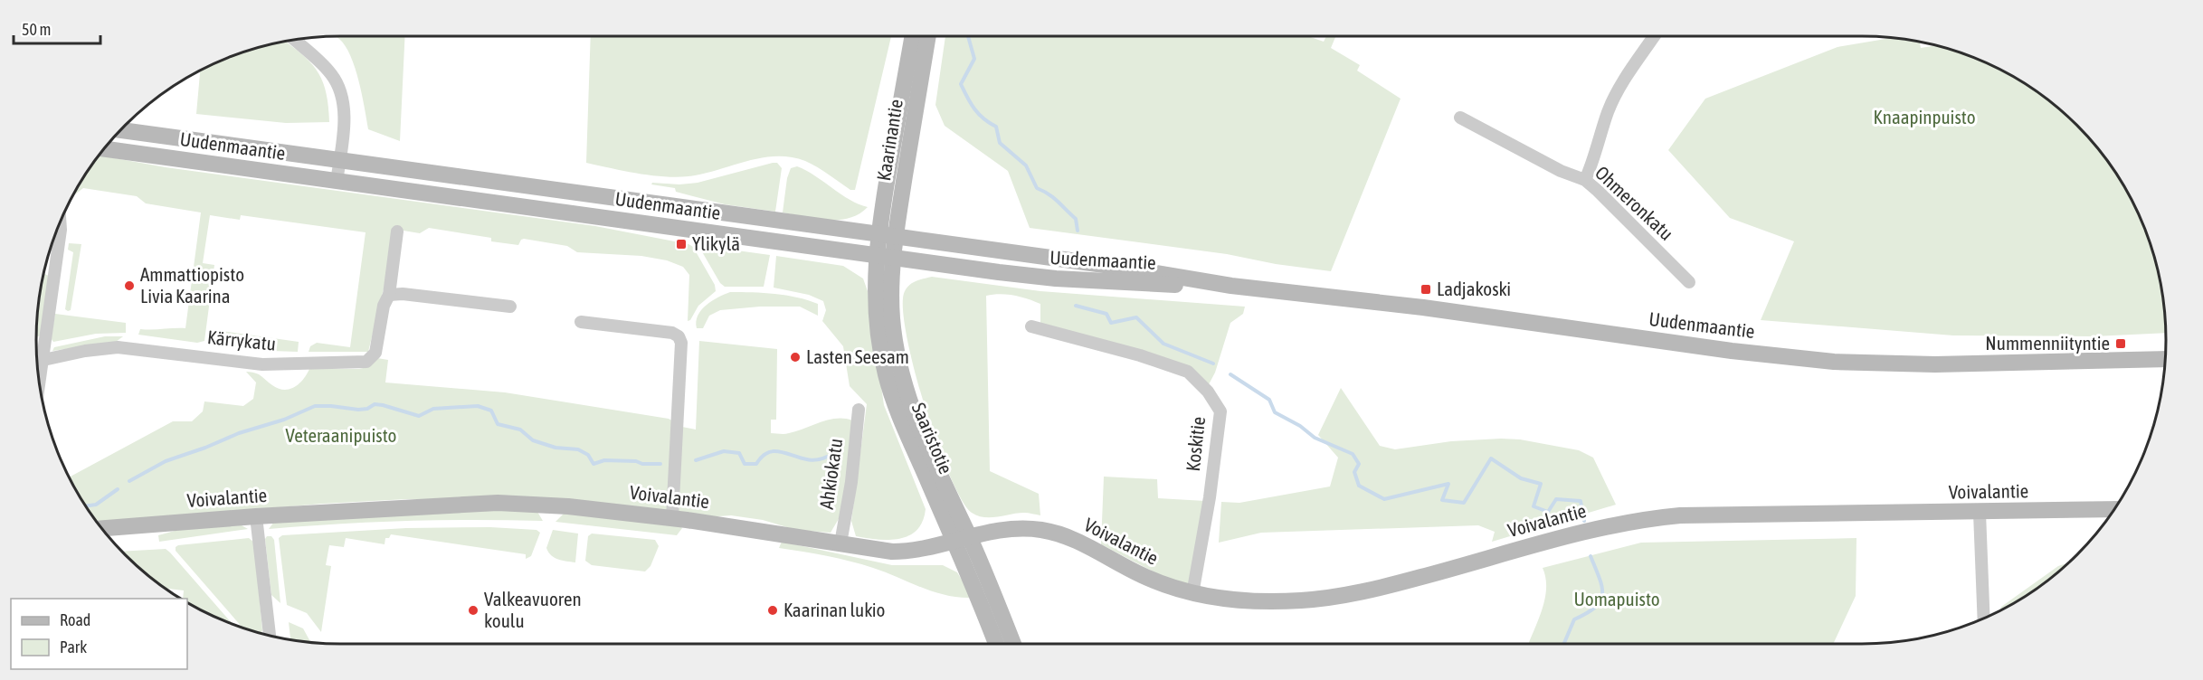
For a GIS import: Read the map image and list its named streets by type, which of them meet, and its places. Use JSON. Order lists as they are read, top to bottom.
{
  "streets": {
    "main road": [
      "Kaarinantie",
      "Uudenmaantie",
      "Saaristotie",
      "Voivalantie"
    ],
    "street": [
      "Ohmeronkatu",
      "Kärrykatu",
      "Koskitie",
      "Ahkiokatu"
    ]
  },
  "crossings": [
    ["Kaarinantie", "Uudenmaantie"],
    ["Kaarinantie", "Saaristotie"],
    ["Uudenmaantie", "Saaristotie"],
    ["Saaristotie", "Voivalantie"],
    ["Koskitie", "Voivalantie"],
    ["Ahkiokatu", "Voivalantie"]
  ],
  "parks": ["Knaapinpuisto", "Veteraanipuisto", "Uomapuisto"],
  "places": {
    "transit": ["Ylikylä", "Ladjakoski", "Nummenniityntie"],
    "other": [
      "Ammattiopisto Livia Kaarina",
      "Lasten Seesam",
      "Valkeavuoren koulu",
      "Kaarinan lukio"
    ]
  },
  "legend": ["Road", "Park"],
  "scale_bar": "50 m"
}
